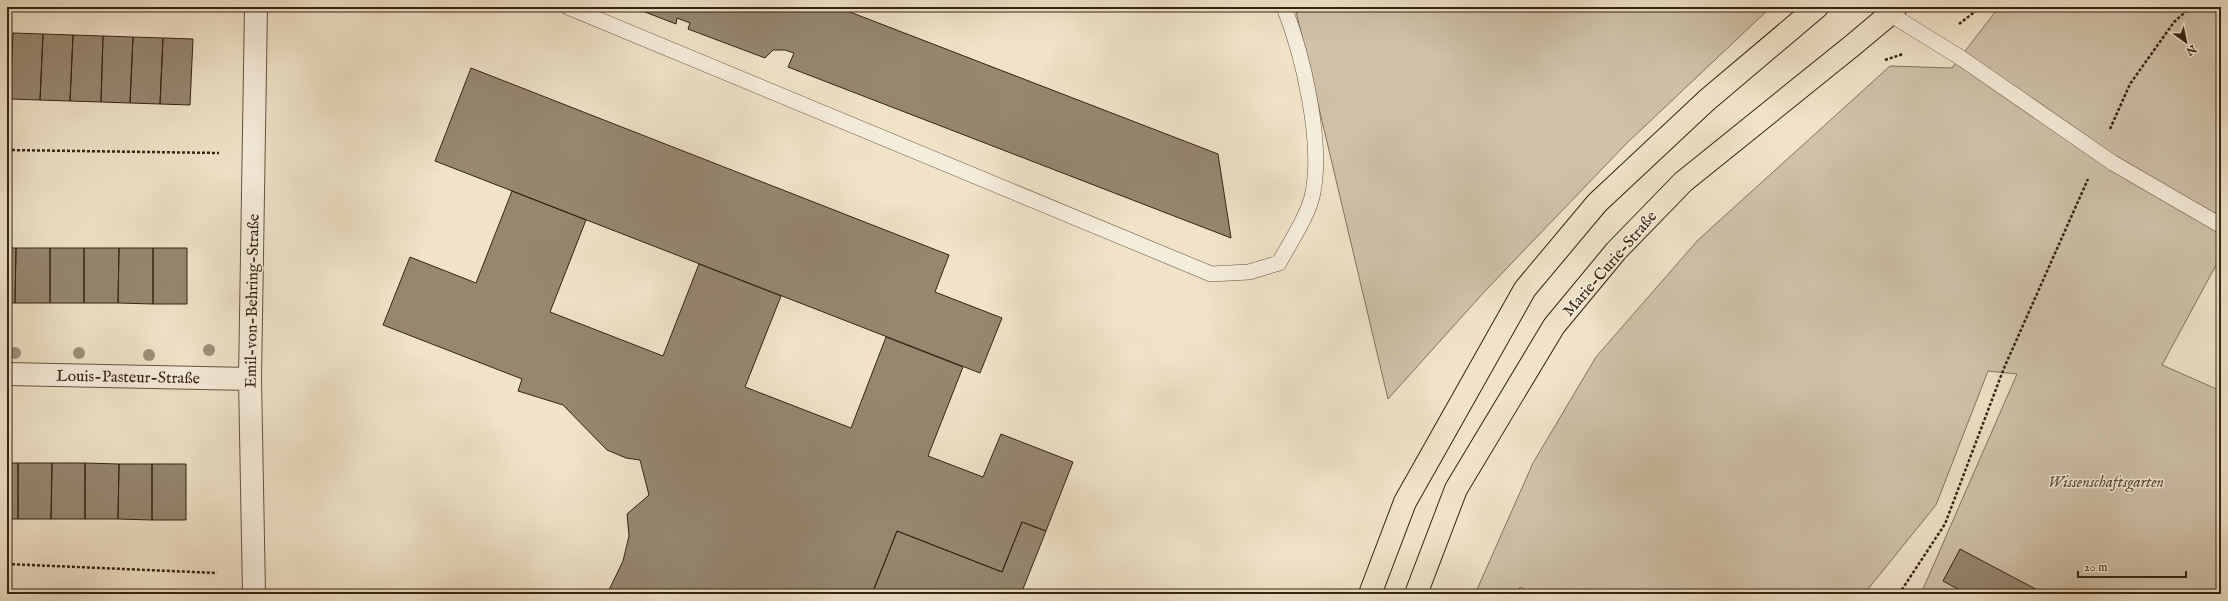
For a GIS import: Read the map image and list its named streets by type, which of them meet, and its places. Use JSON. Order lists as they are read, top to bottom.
{
  "streets": {
    "main road": ["Marie-Curie-Straße"],
    "street": ["Emil-von-Behring-Straße", "Louis-Pasteur-Straße"]
  },
  "crossings": [
    ["Emil-von-Behring-Straße", "Louis-Pasteur-Straße"]
  ],
  "parks": ["Wissenschaftsgarten"],
  "scale_bar": "20 m",
  "north": "bottom right"
}
